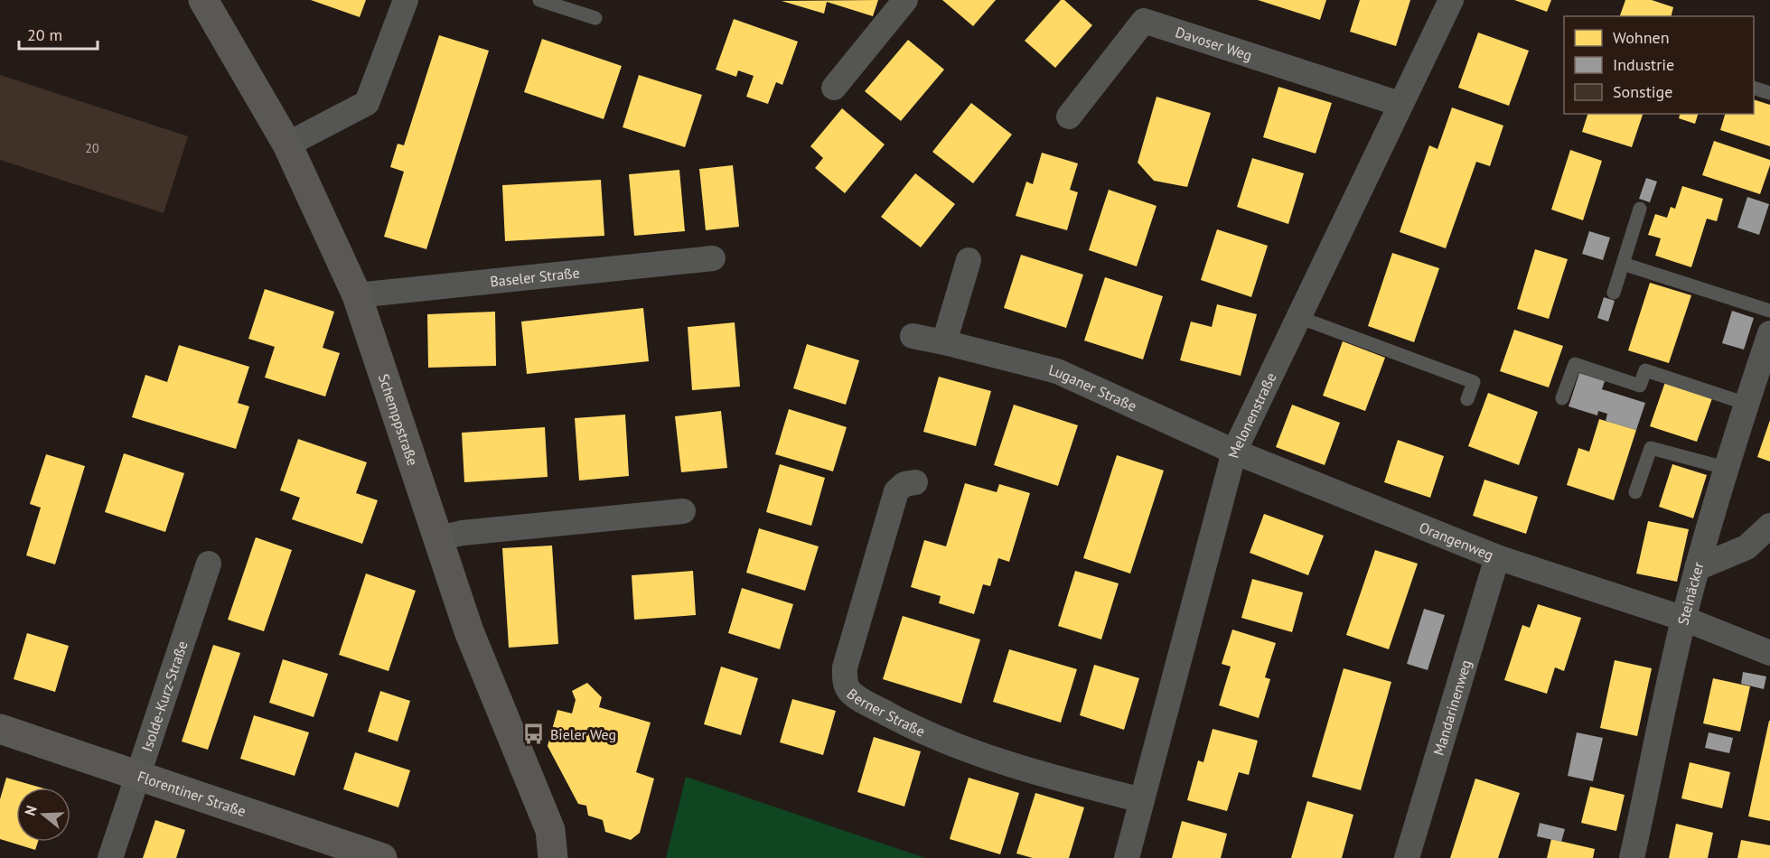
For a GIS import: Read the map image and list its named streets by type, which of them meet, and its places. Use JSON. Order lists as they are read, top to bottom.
{
  "streets": {
    "street": [
      "Davoser Weg",
      "Baseler Straße",
      "Luganer Straße",
      "Melonenstraße",
      "Schemppstraße",
      "Orangenweg",
      "Steinäcker",
      "Isolde-Kurz-Straße",
      "Mandarinenweg",
      "Berner Straße",
      "Florentiner Straße"
    ]
  },
  "crossings": [
    ["Davoser Weg", "Melonenstraße"],
    ["Baseler Straße", "Schemppstraße"],
    ["Luganer Straße", "Melonenstraße"],
    ["Luganer Straße", "Orangenweg"],
    ["Melonenstraße", "Orangenweg"],
    ["Melonenstraße", "Berner Straße"],
    ["Orangenweg", "Steinäcker"],
    ["Orangenweg", "Mandarinenweg"],
    ["Isolde-Kurz-Straße", "Florentiner Straße"]
  ],
  "places": {
    "bus stop": ["Bieler Weg"]
  },
  "house_numbers": ["20"],
  "legend": ["Wohnen", "Industrie", "Sonstige"],
  "scale_bar": "20 m",
  "north": "left"
}
